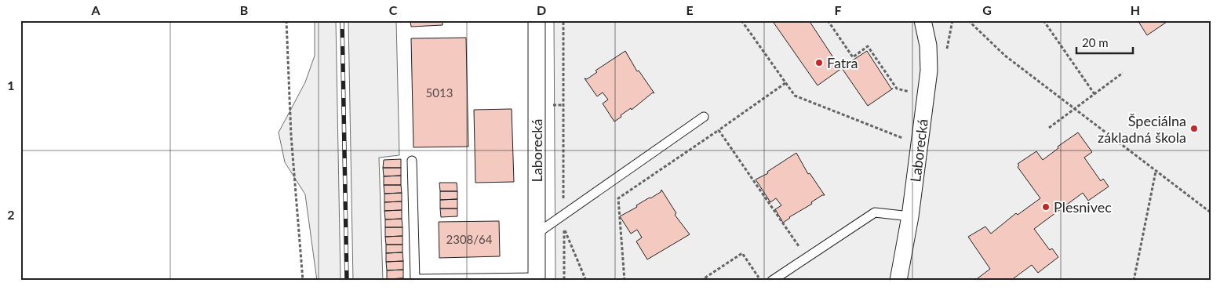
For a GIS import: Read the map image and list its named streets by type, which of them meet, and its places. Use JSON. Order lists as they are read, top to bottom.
{
  "streets": {
    "street": ["Laborecká"]
  },
  "places": ["Fatra", "Špeciálna základná škola", "Plesnivec"],
  "house_numbers": ["5013", "2308/64"],
  "scale_bar": "20 m",
  "grid": {
    "columns": [
      "A",
      "B",
      "C",
      "D",
      "E",
      "F",
      "G",
      "H"
    ],
    "rows": ["1", "2"]
  }
}
